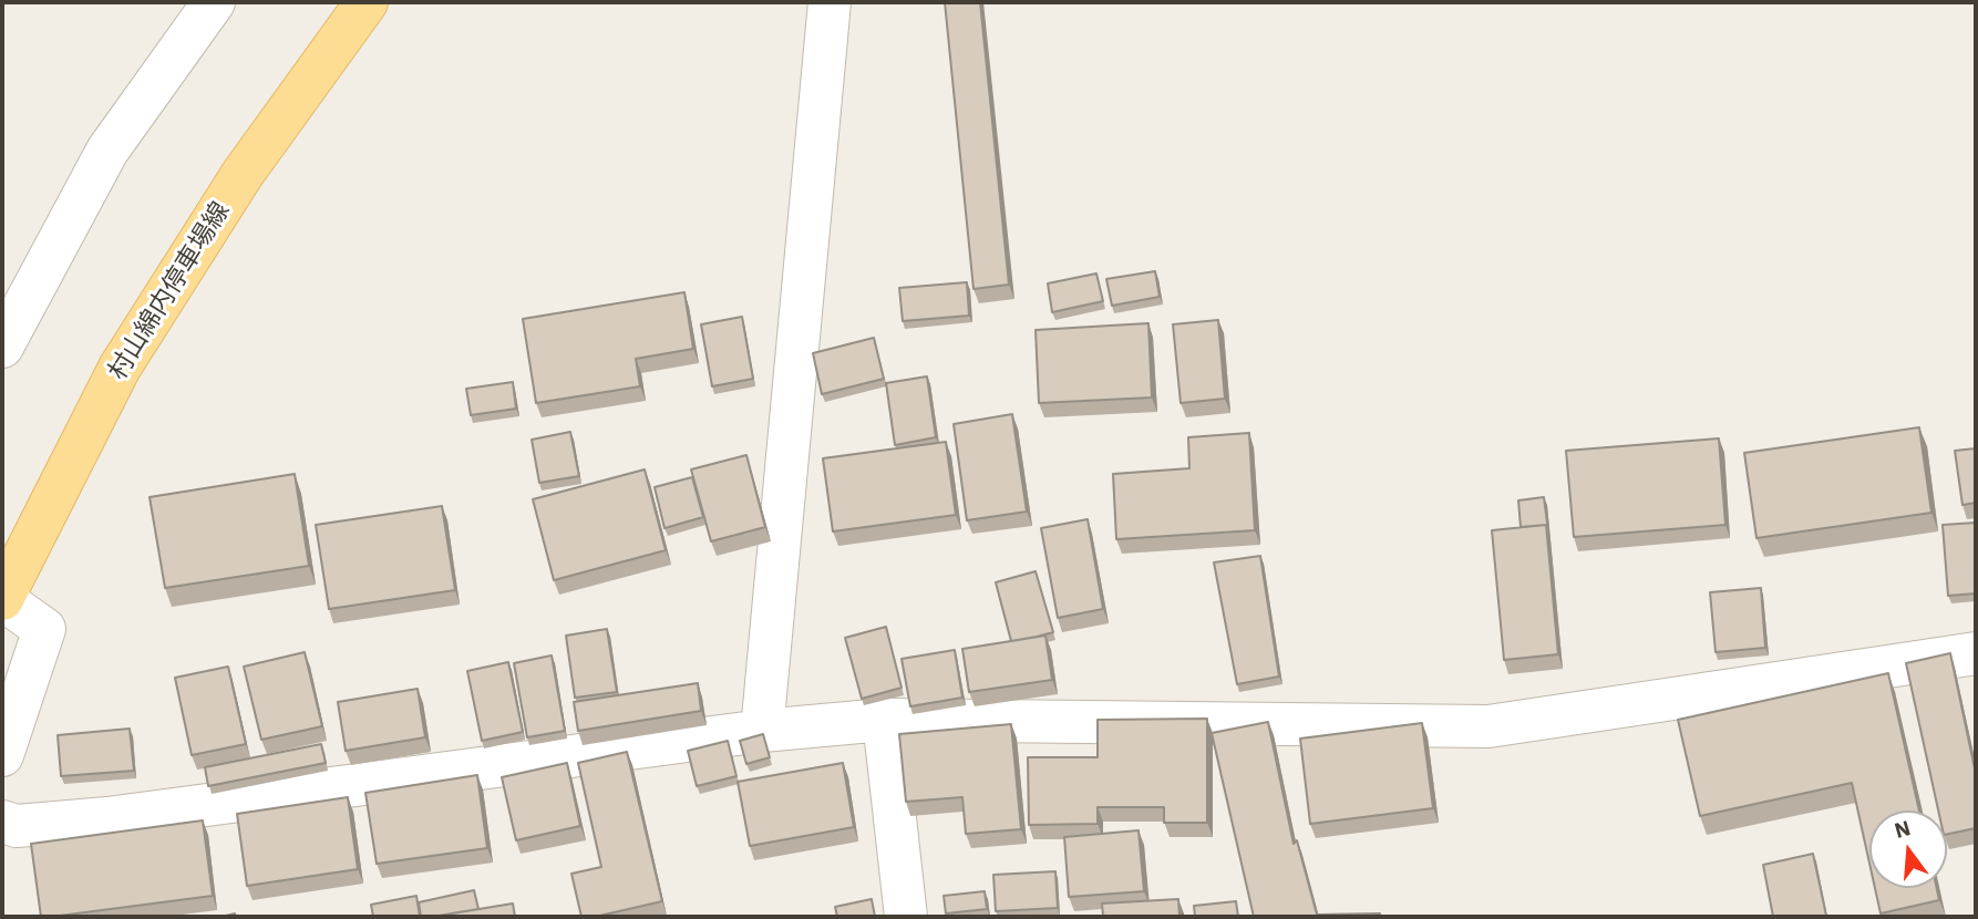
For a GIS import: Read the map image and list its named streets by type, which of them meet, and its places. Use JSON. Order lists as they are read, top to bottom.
{
  "streets": {
    "main road": ["村山綿内停車場線"]
  },
  "north": "top"
}
